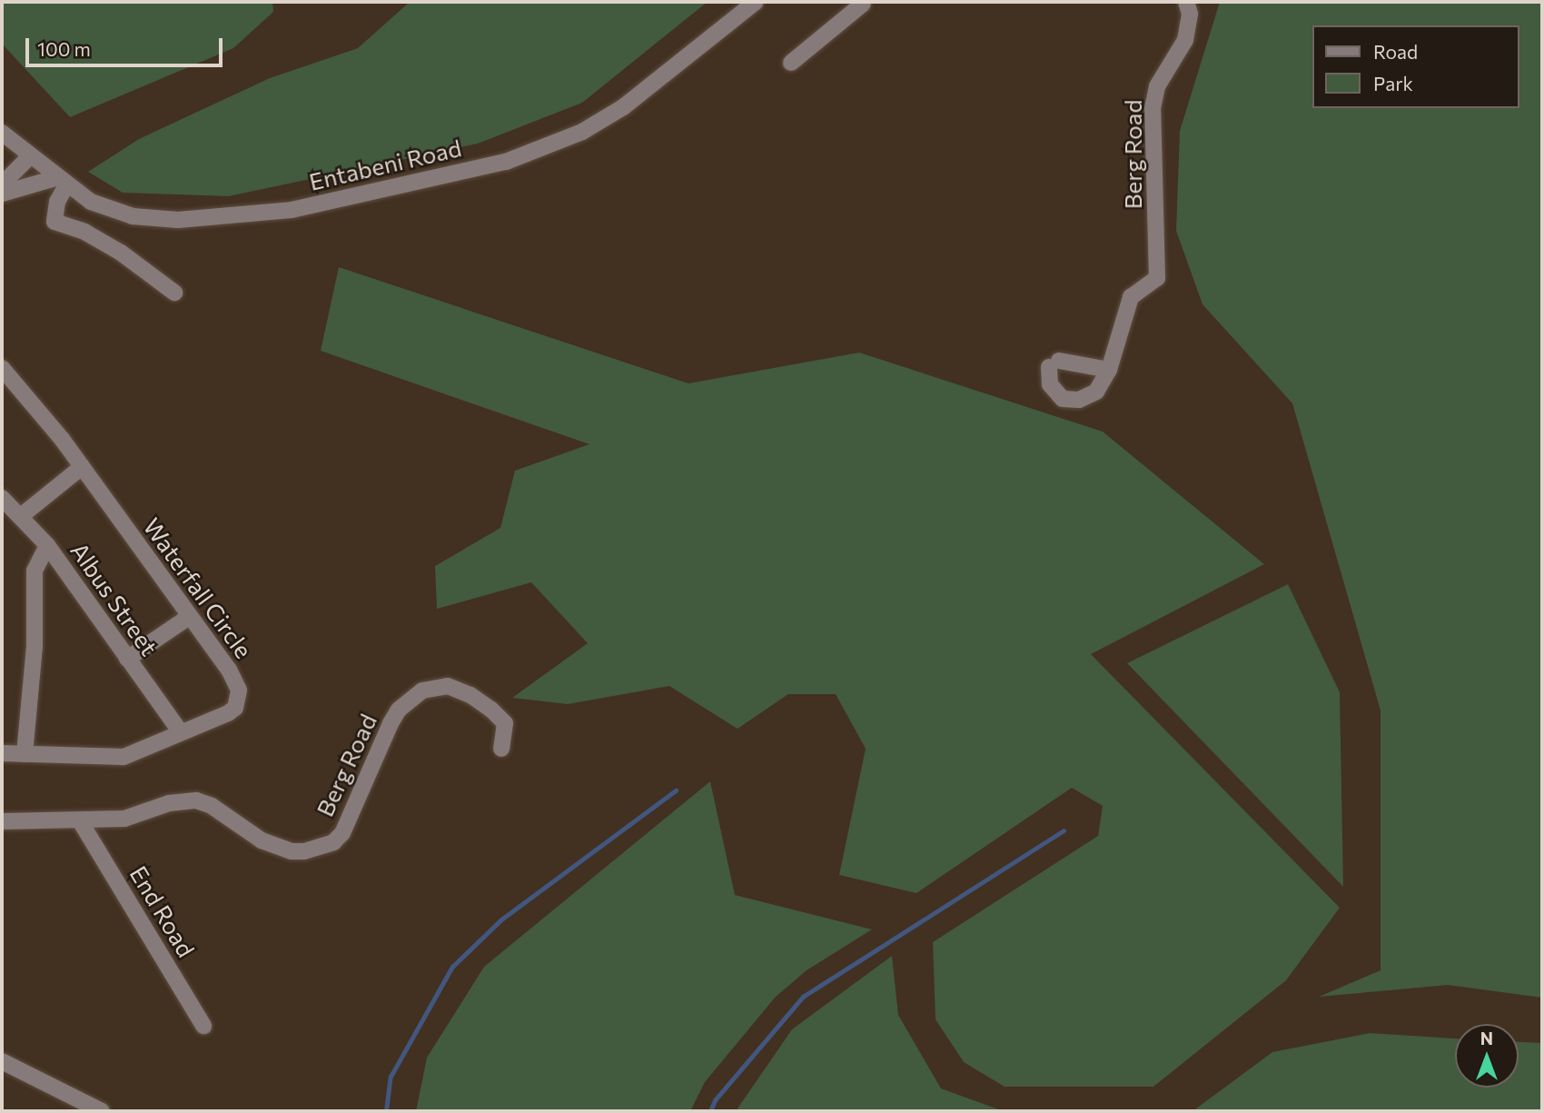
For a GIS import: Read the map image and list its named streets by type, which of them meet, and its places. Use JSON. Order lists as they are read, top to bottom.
{
  "streets": {
    "street": [
      "Berg Road",
      "Entabeni Road",
      "Waterfall Circle",
      "Albus Street",
      "End Road"
    ]
  },
  "crossings": [
    ["Berg Road", "End Road"],
    ["Waterfall Circle", "Albus Street"]
  ],
  "legend": ["Road", "Park"],
  "scale_bar": "100 m",
  "north": "top"
}
